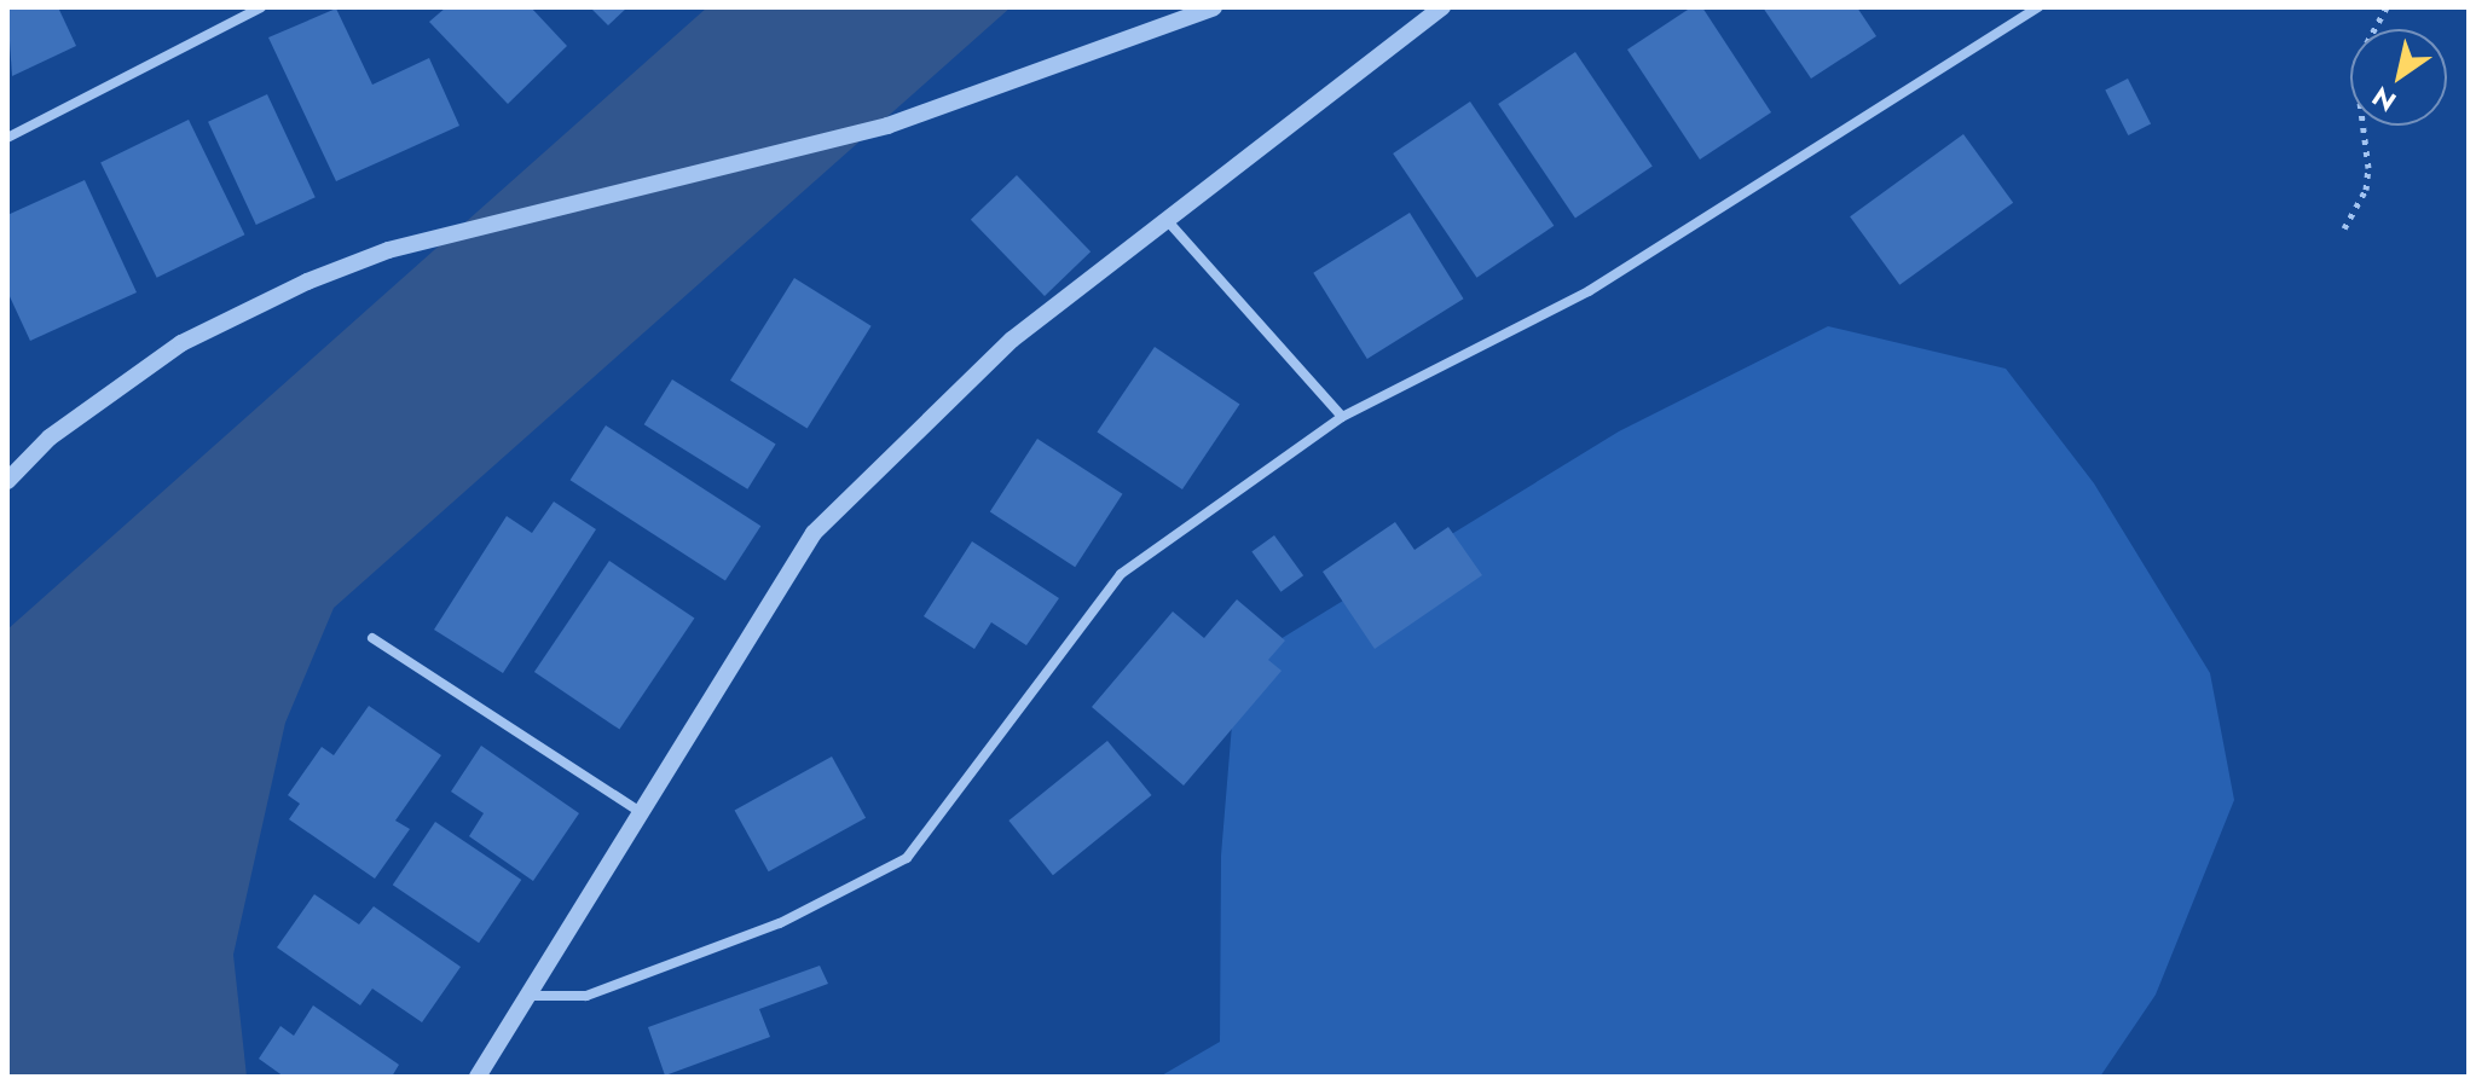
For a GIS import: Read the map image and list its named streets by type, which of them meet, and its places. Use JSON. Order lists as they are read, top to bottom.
{
  "north": "bottom left"
}
